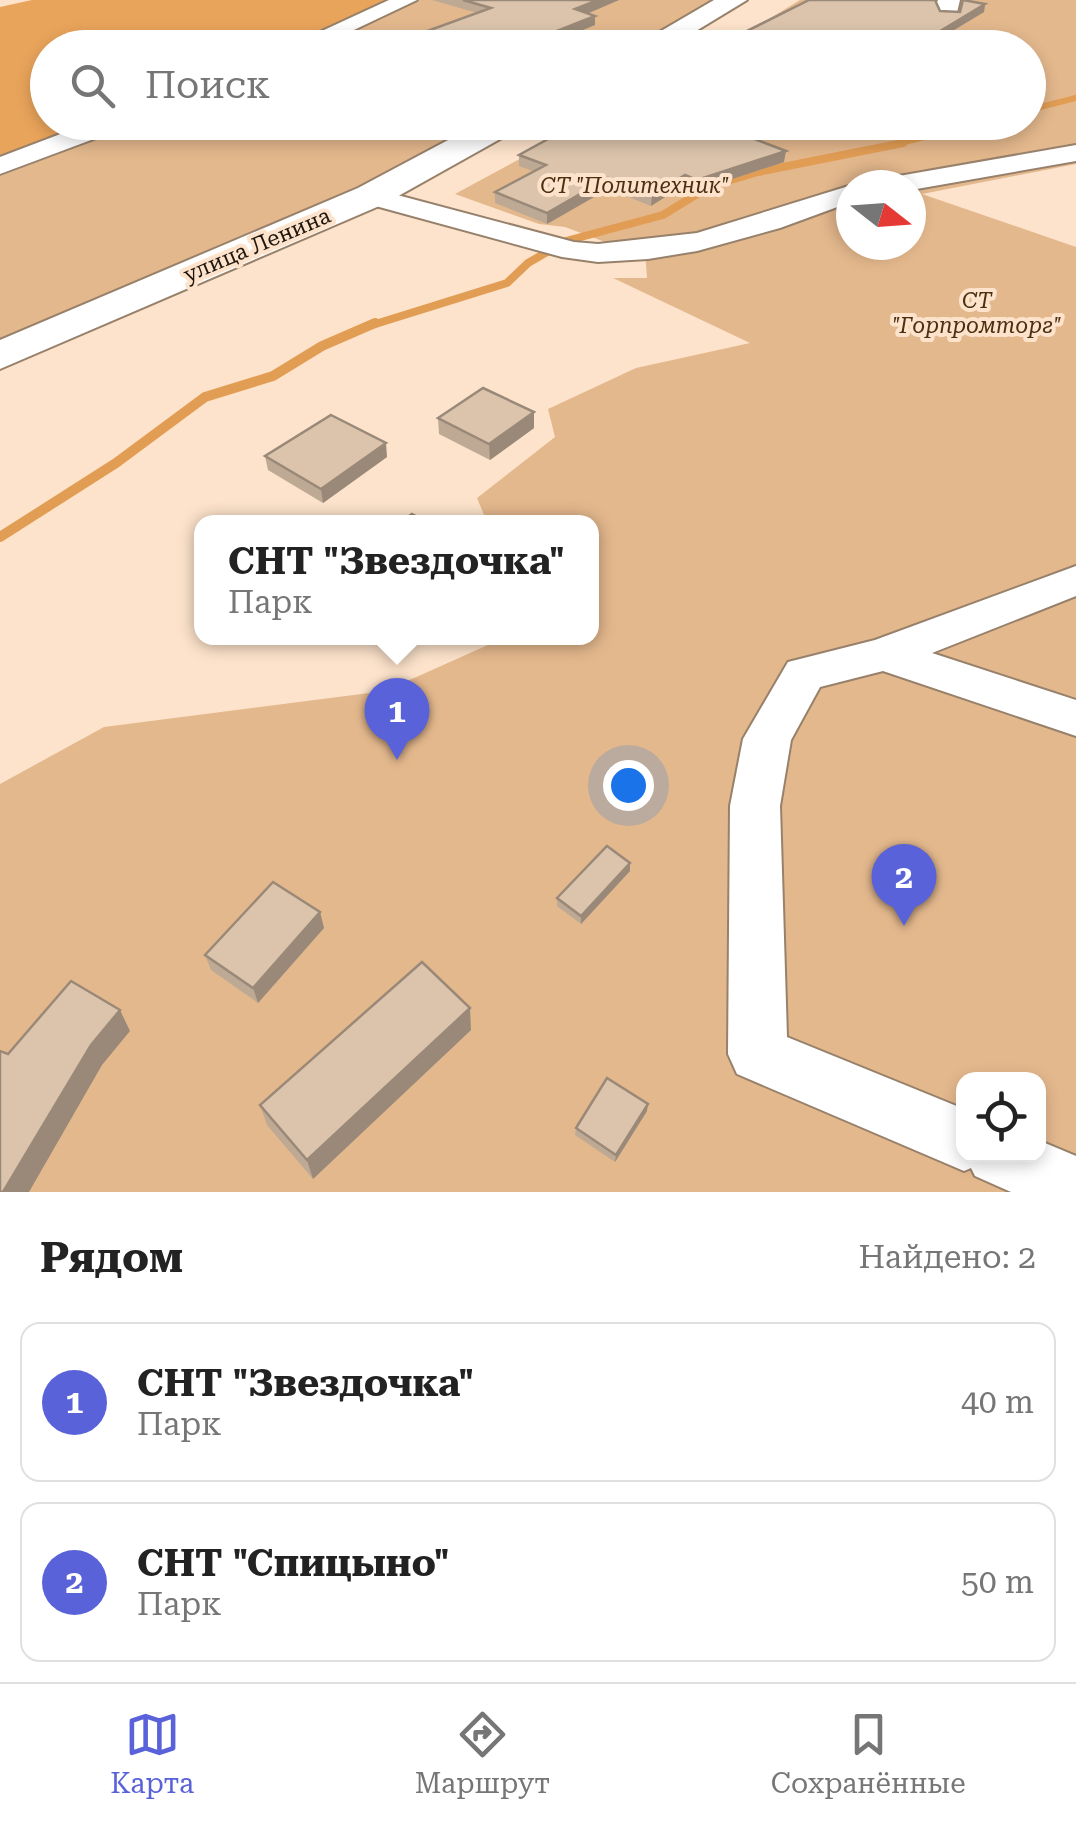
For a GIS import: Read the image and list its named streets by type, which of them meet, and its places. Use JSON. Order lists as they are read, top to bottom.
{
  "streets": {
    "street": ["улица Ленина"]
  },
  "parks": ["СТ \"Политехник\"", "СТ \"Горпромторг\""],
  "north": "right",
  "page": {
    "search": "Поиск",
    "popup": ["СНТ \"Звездочка\"", "Парк"],
    "pins": ["1", "2"],
    "heading": ["Рядом", "Найдено: 2"],
    "list": [
      {
        "mark": "1",
        "name": "СНТ \"Звездочка\"",
        "note": "Парк",
        "value": "40 m"
      },
      {
        "mark": "2",
        "name": "СНТ \"Спицыно\"",
        "note": "Парк",
        "value": "50 m"
      }
    ],
    "nav": ["Карта", "Маршрут", "Сохранённые"]
  }
}
